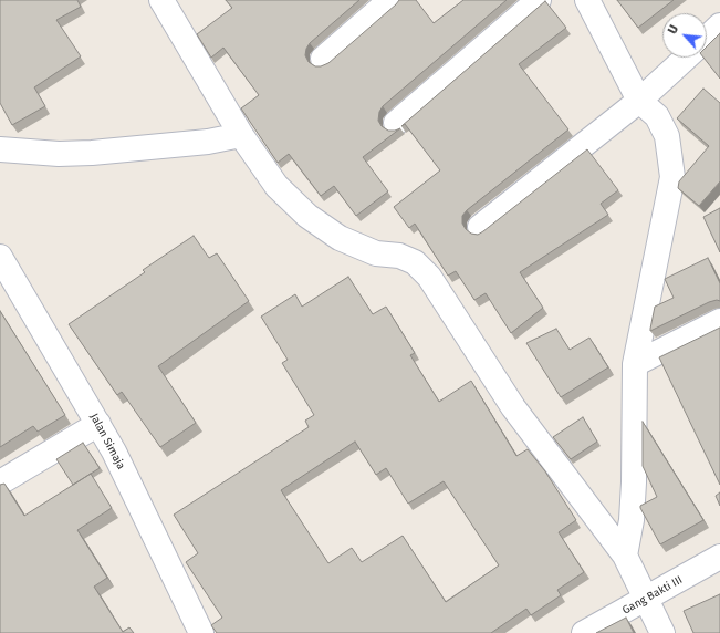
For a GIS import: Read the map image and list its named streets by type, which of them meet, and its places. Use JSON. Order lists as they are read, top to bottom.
{
  "streets": {
    "street": ["Jalan Simaja", "Gang Bakti III"]
  },
  "north": "top left"
}
